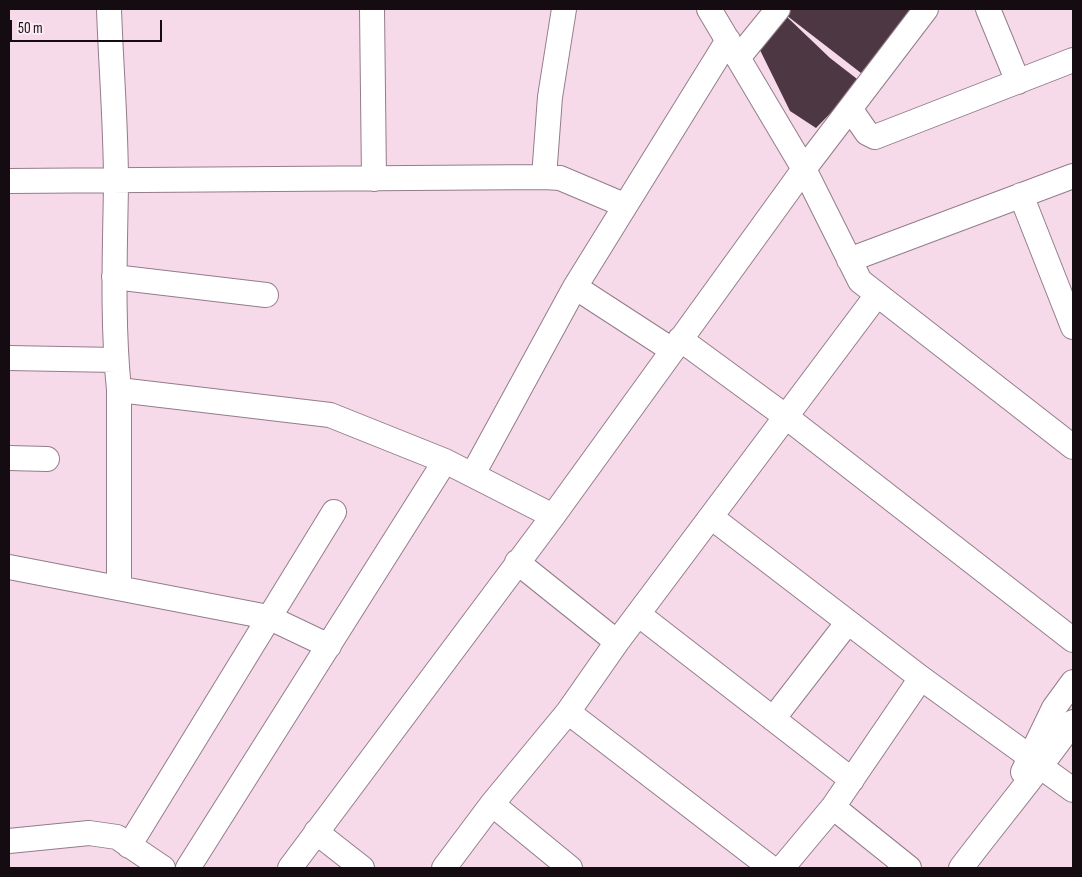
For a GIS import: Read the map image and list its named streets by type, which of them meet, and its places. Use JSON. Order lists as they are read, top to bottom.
{
  "scale_bar": "50 m"
}
